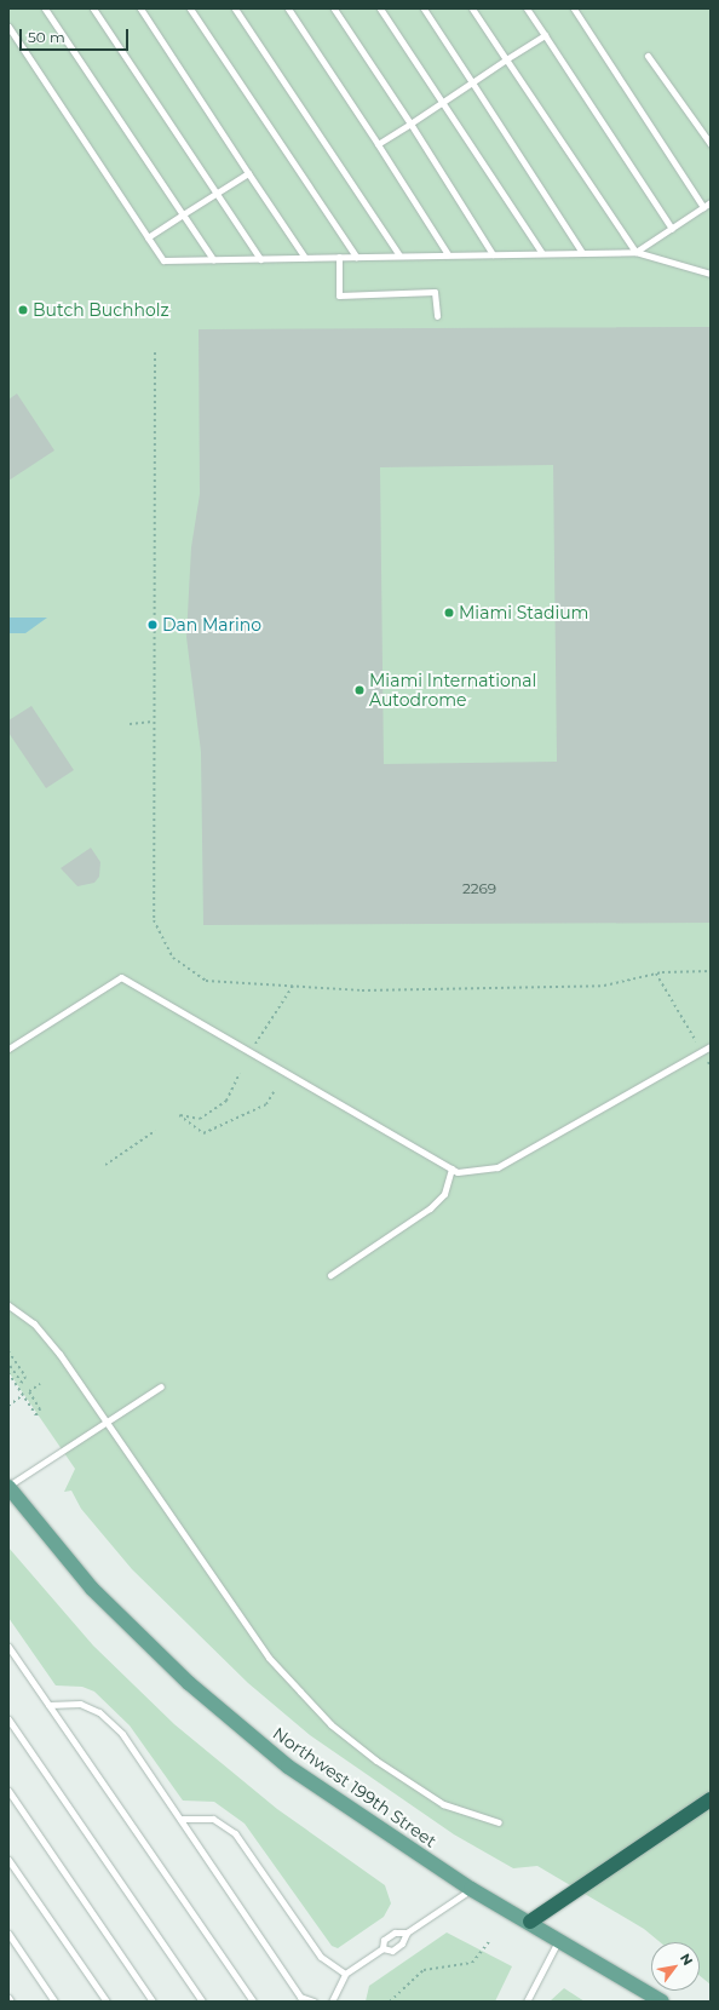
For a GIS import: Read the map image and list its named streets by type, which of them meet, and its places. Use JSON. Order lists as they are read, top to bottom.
{
  "streets": {
    "main road": ["Northwest 199th Street"]
  },
  "places": [
    "Butch Buchholz",
    "Miami Stadium",
    "Dan Marino",
    "Miami International Autodrome"
  ],
  "house_numbers": ["2269"],
  "scale_bar": "50 m",
  "north": "top right"
}
